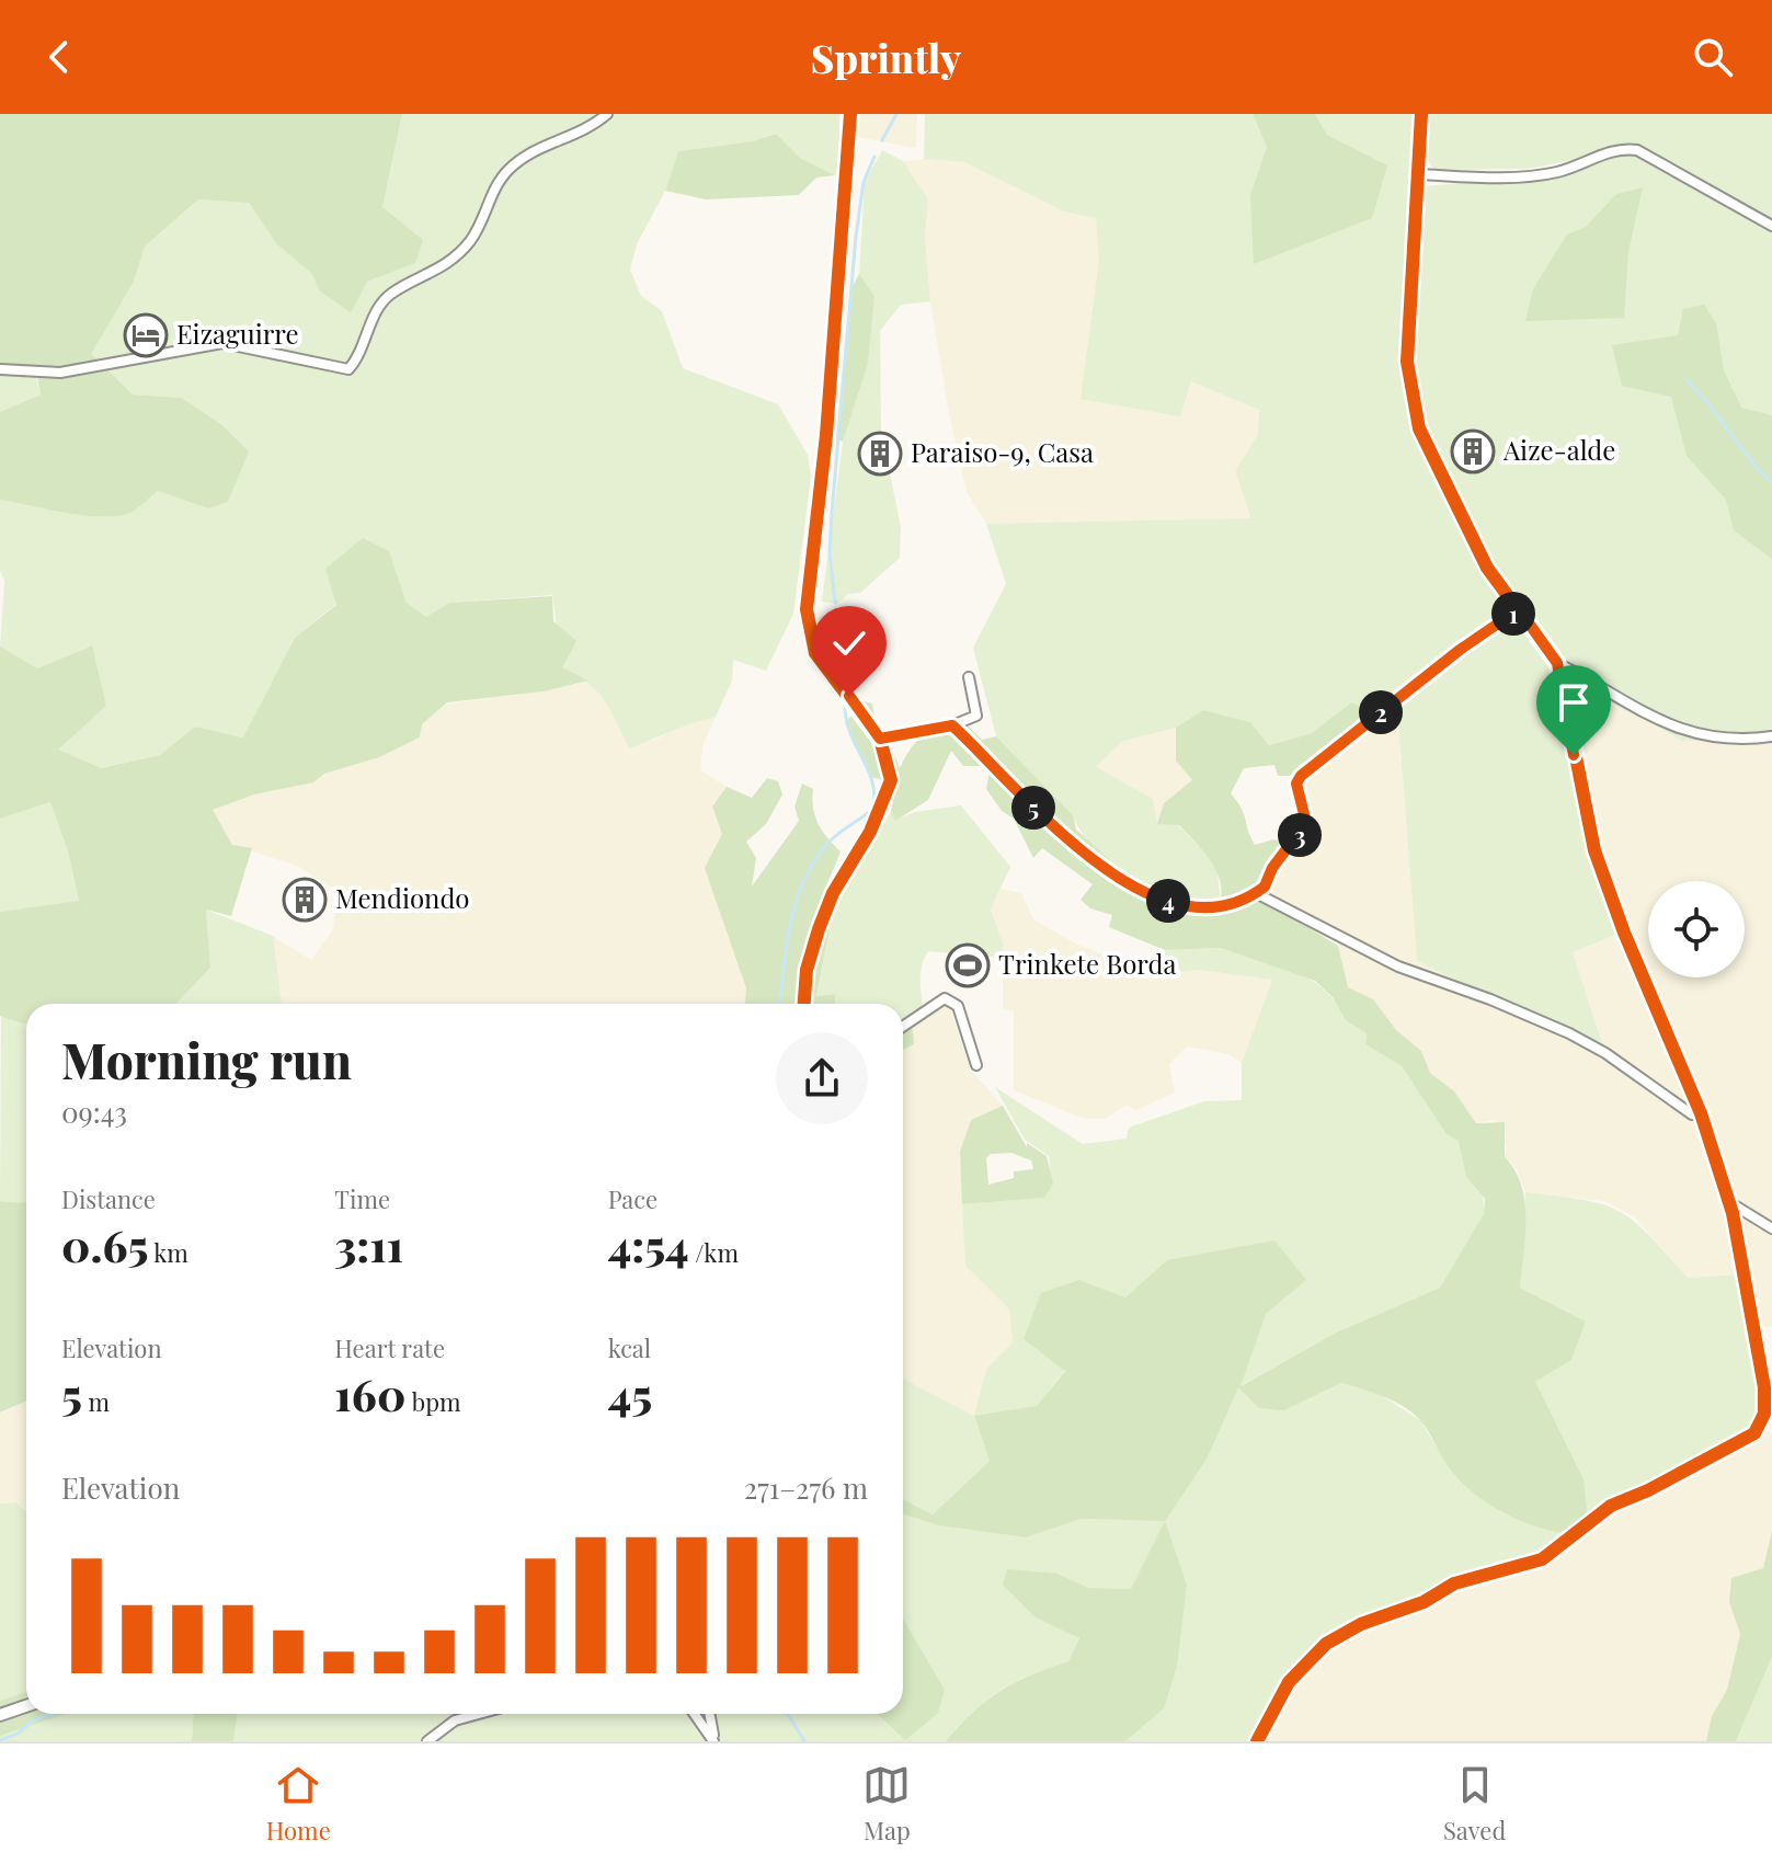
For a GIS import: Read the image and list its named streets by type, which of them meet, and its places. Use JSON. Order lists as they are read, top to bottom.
{
  "places": {
    "hotel": ["Eizaguirre"],
    "building": ["Aize-alde", "Paraiso-9, Casa", "Mendiondo"],
    "sports": ["Trinkete Borda"]
  },
  "page": {
    "header": "Sprintly",
    "pins": [
      "1",
      "2",
      "5",
      "3",
      "4"
    ],
    "heading": ["Morning run", "09:43"],
    "stats": [
      ["Distance", "0.65 km"],
      ["Time", "3:11"],
      ["Pace", "4:54 /km"],
      ["Elevation", "5 m"],
      ["Heart rate", "160 bpm"],
      ["kcal", "45"]
    ],
    "chart": ["Elevation", "271–276 m"],
    "tabs": ["Home", "Map", "Saved"]
  }
}
